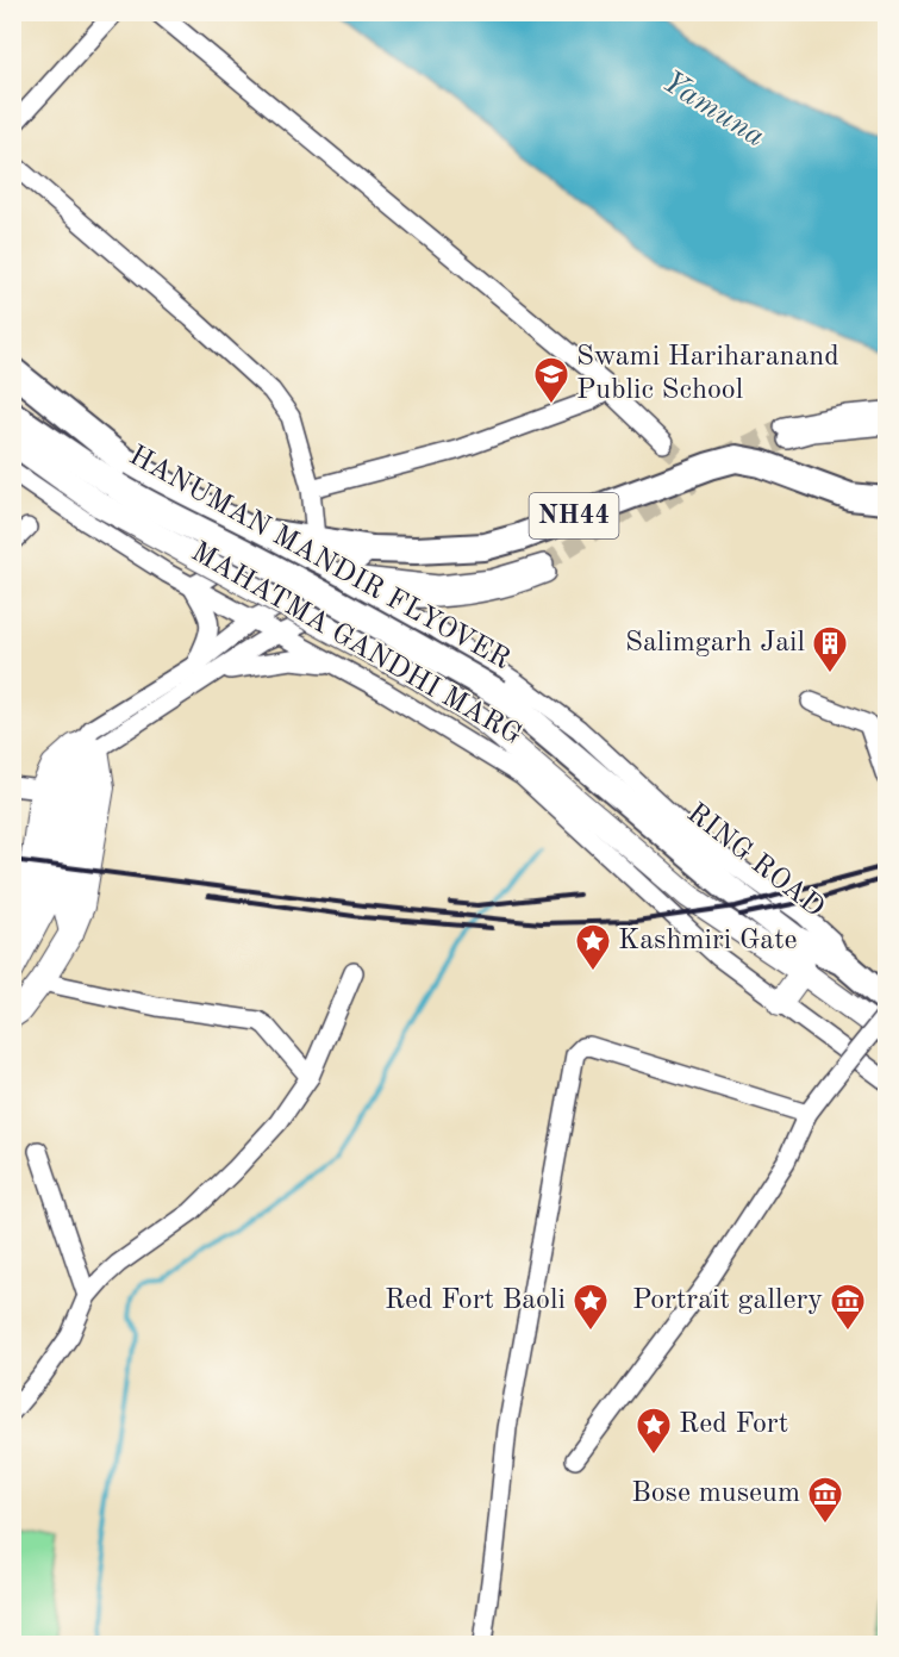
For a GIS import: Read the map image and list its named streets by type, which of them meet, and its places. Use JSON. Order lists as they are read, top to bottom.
{
  "streets": {
    "highway": [
      "NH44",
      "HANUMAN MANDIR FLYOVER",
      "MAHATMA GANDHI MARG",
      "RING ROAD"
    ]
  },
  "crossings": [
    ["NH44", "MAHATMA GANDHI MARG"],
    ["HANUMAN MANDIR FLYOVER", "RING ROAD"]
  ],
  "water": ["Yamuna"],
  "places": {
    "school or university": ["Swami Hariharanand Public School"],
    "building": ["Salimgarh Jail"],
    "place": ["Kashmiri Gate", "Red Fort Baoli", "Red Fort"],
    "museum": ["Portrait gallery", "Bose museum"]
  }
}
